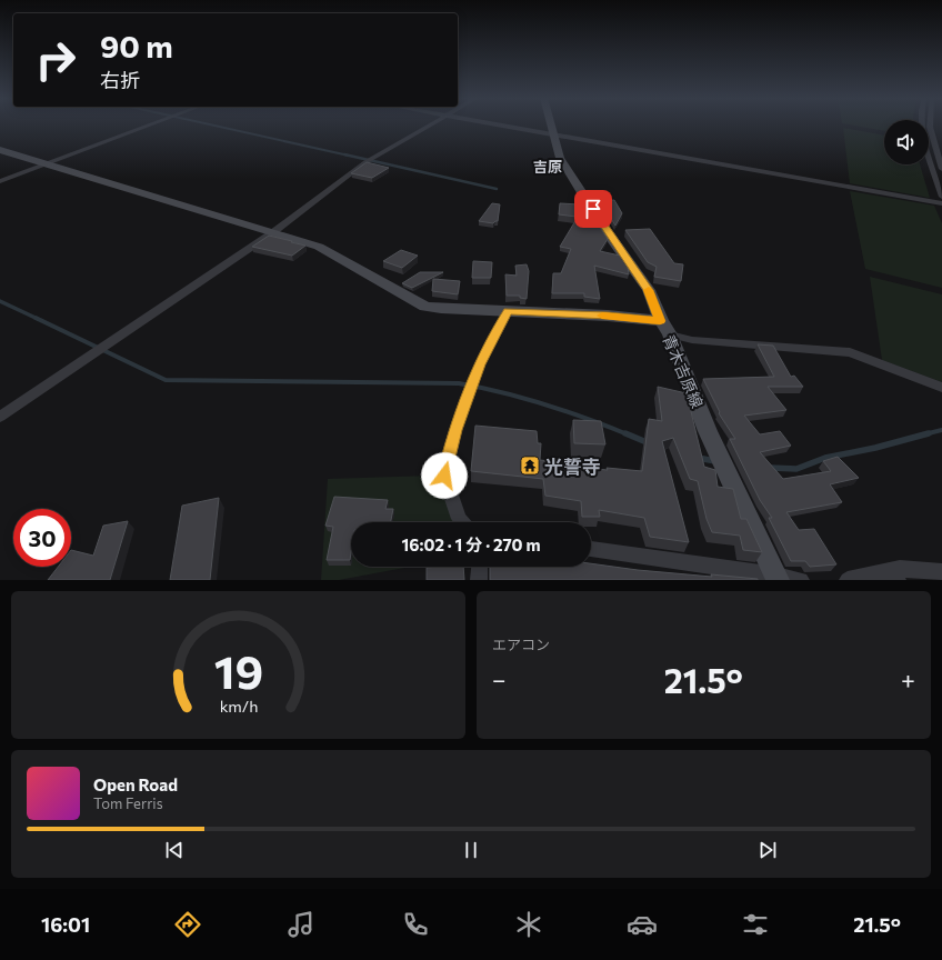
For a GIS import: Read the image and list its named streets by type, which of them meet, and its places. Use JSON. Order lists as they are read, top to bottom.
{
  "streets": {
    "street": ["青木吉原線"]
  },
  "districts": ["吉原"],
  "places": {
    "temple": ["光誓寺"]
  },
  "page": {
    "turn": ["90 m", "右折"],
    "limit": "30",
    "trip": "16:02 · 1 分 · 270 m",
    "tile": "エアコン",
    "heat": ["−", "21.5°", "+"],
    "song": ["Open Road", "Tom Ferris"],
    "tabs": ["16:01", "21.5°"],
    "gauge": ["19", "km/h"]
  }
}
